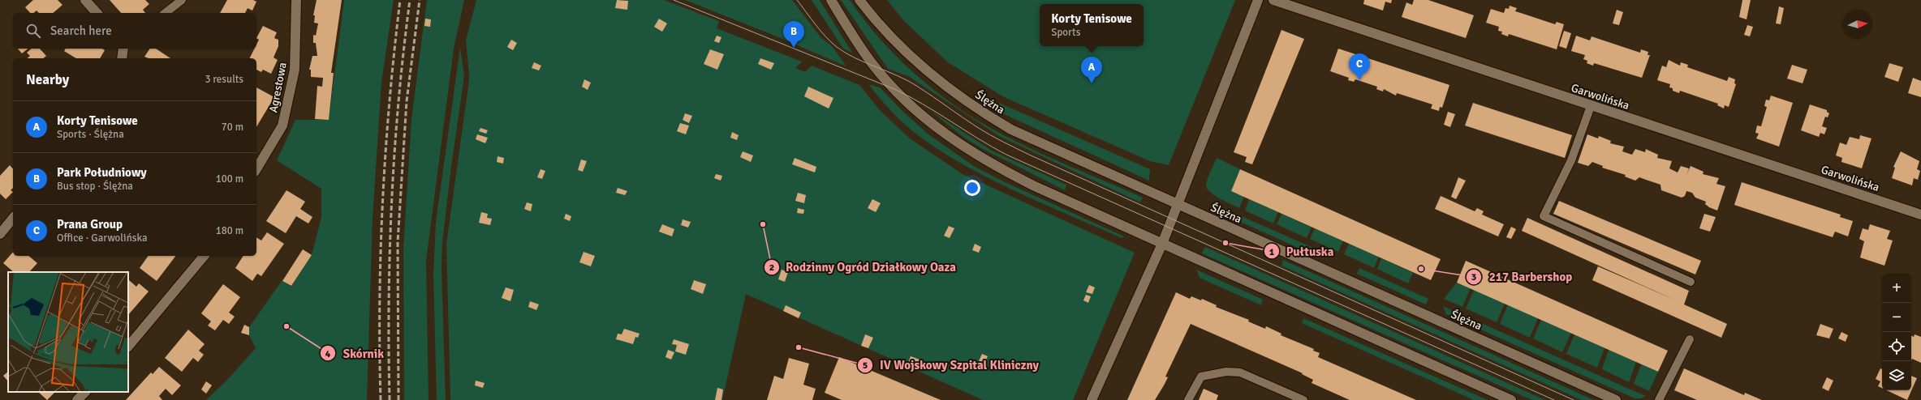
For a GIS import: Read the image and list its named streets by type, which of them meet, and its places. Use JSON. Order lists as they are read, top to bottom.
{
  "streets": {
    "main road": ["Agrestowa", "Garwolińska", "Ślężna"]
  },
  "places": [
    "Rodzinny Ogród Działkowy Oaza",
    "Pułtuska",
    "217 Barbershop",
    "Skórnik",
    "IV Wojskowy Szpital Kliniczny"
  ],
  "north": "right",
  "page": {
    "popup": ["Korty Tenisowe", "Sports"],
    "search": "Search here",
    "pins": ["B", "C", "A"],
    "heading": ["Nearby", "3 results"],
    "list": [
      {
        "mark": "A",
        "name": "Korty Tenisowe",
        "note": "Sports · Ślężna",
        "value": "70 m"
      },
      {
        "mark": "B",
        "name": "Park Południowy",
        "note": "Bus stop · Ślężna",
        "value": "100 m"
      },
      {
        "mark": "C",
        "name": "Prana Group",
        "note": "Office · Garwolińska",
        "value": "180 m"
      }
    ],
    "map_buttons": ["+", "−"]
  }
}
